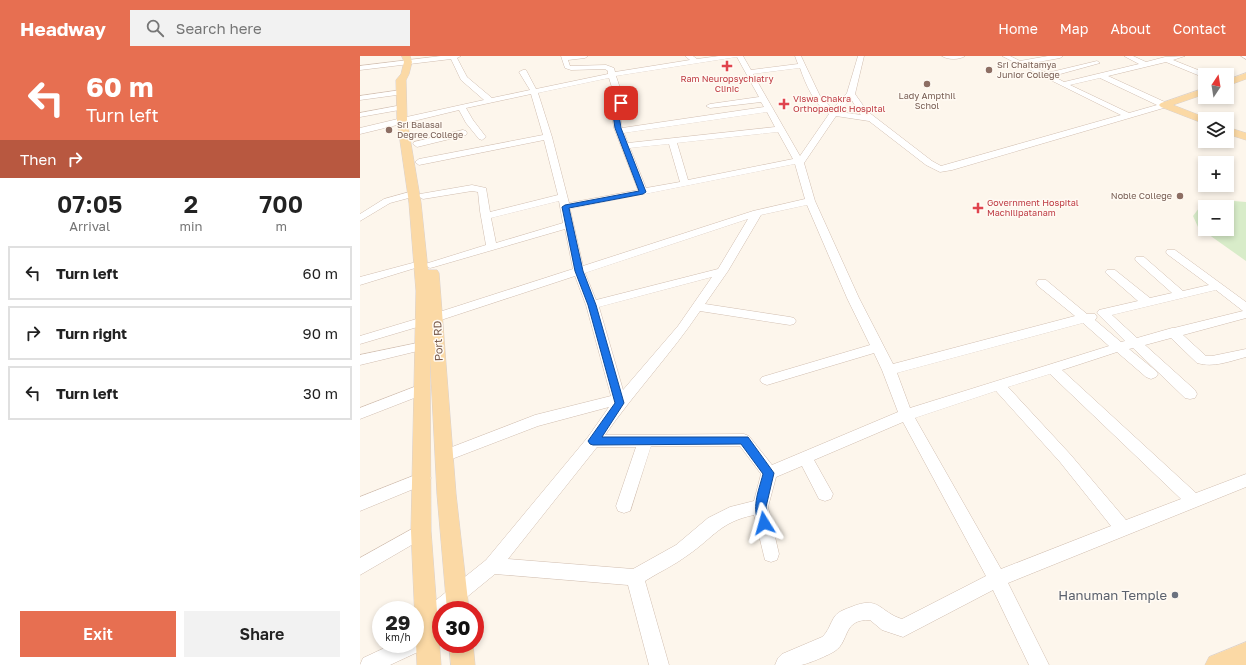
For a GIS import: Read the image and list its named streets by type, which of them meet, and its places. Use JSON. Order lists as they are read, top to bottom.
{
  "streets": {
    "main road": ["Port RD"]
  },
  "places": {
    "health": ["Ram Neuropsychiatry Clinic", "Viswa Chakra Orthopaedic Hospital", "Government Hospital Machilipatanam"],
    "other": [
      "Sri Chaitamya Junior College",
      "Lady Ampthil Schol",
      "Sri Balasai Degree College",
      "Noble College",
      "Hanuman Temple"
    ]
  },
  "north": "top",
  "page": {
    "header": "Headway",
    "search": "Search here",
    "nav": [
      "Home",
      "Map",
      "About",
      "Contact"
    ],
    "turn": ["60 m", "Turn left"],
    "map_buttons": ["+", "−"],
    "then": "Then",
    "eta": [
      "07:05",
      "Arrival",
      "2",
      "min",
      "700",
      "m"
    ],
    "list": [
      {
        "name": "Turn left",
        "value": "60 m"
      },
      {
        "name": "Turn right",
        "value": "90 m"
      },
      {
        "name": "Turn left",
        "value": "30 m"
      }
    ],
    "speed": "29 km/h",
    "limit": "30",
    "buttons": ["Exit", "Share"]
  }
}
